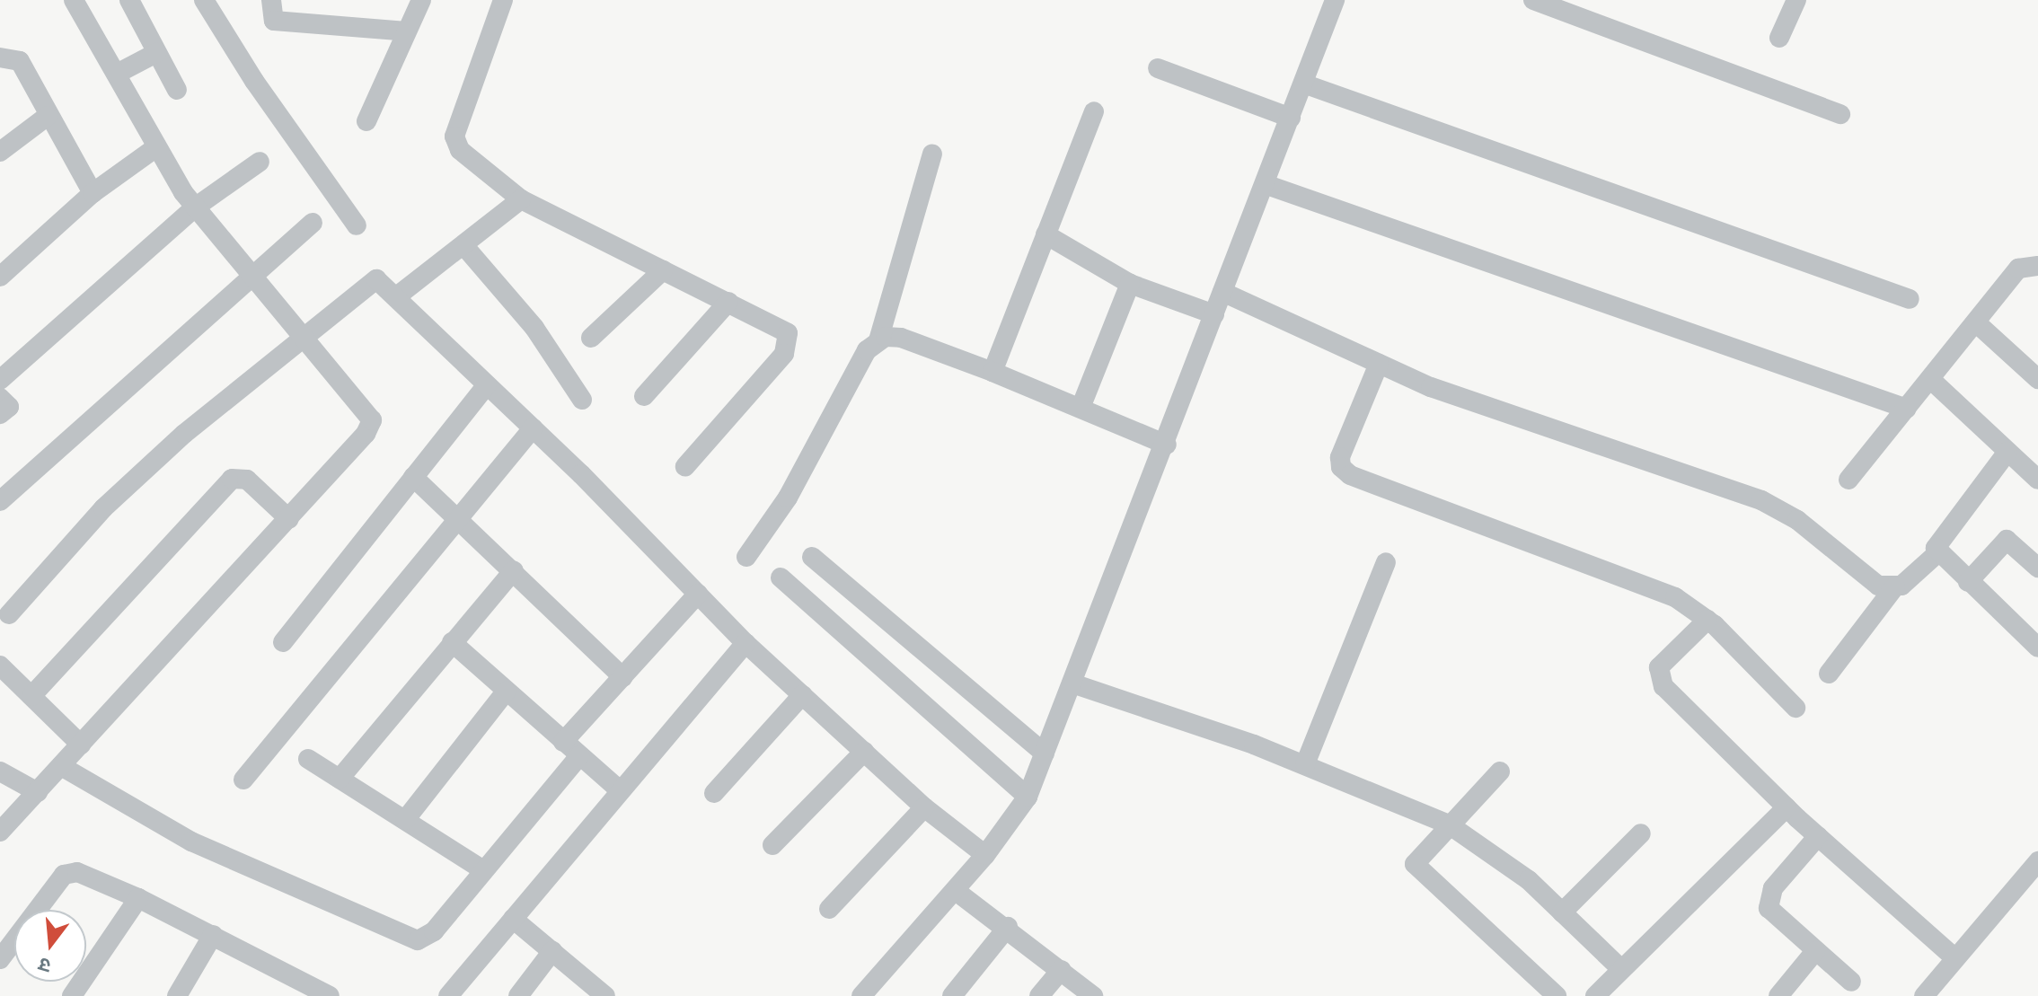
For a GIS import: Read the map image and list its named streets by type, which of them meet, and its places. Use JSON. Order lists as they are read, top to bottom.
{
  "north": "bottom"
}
